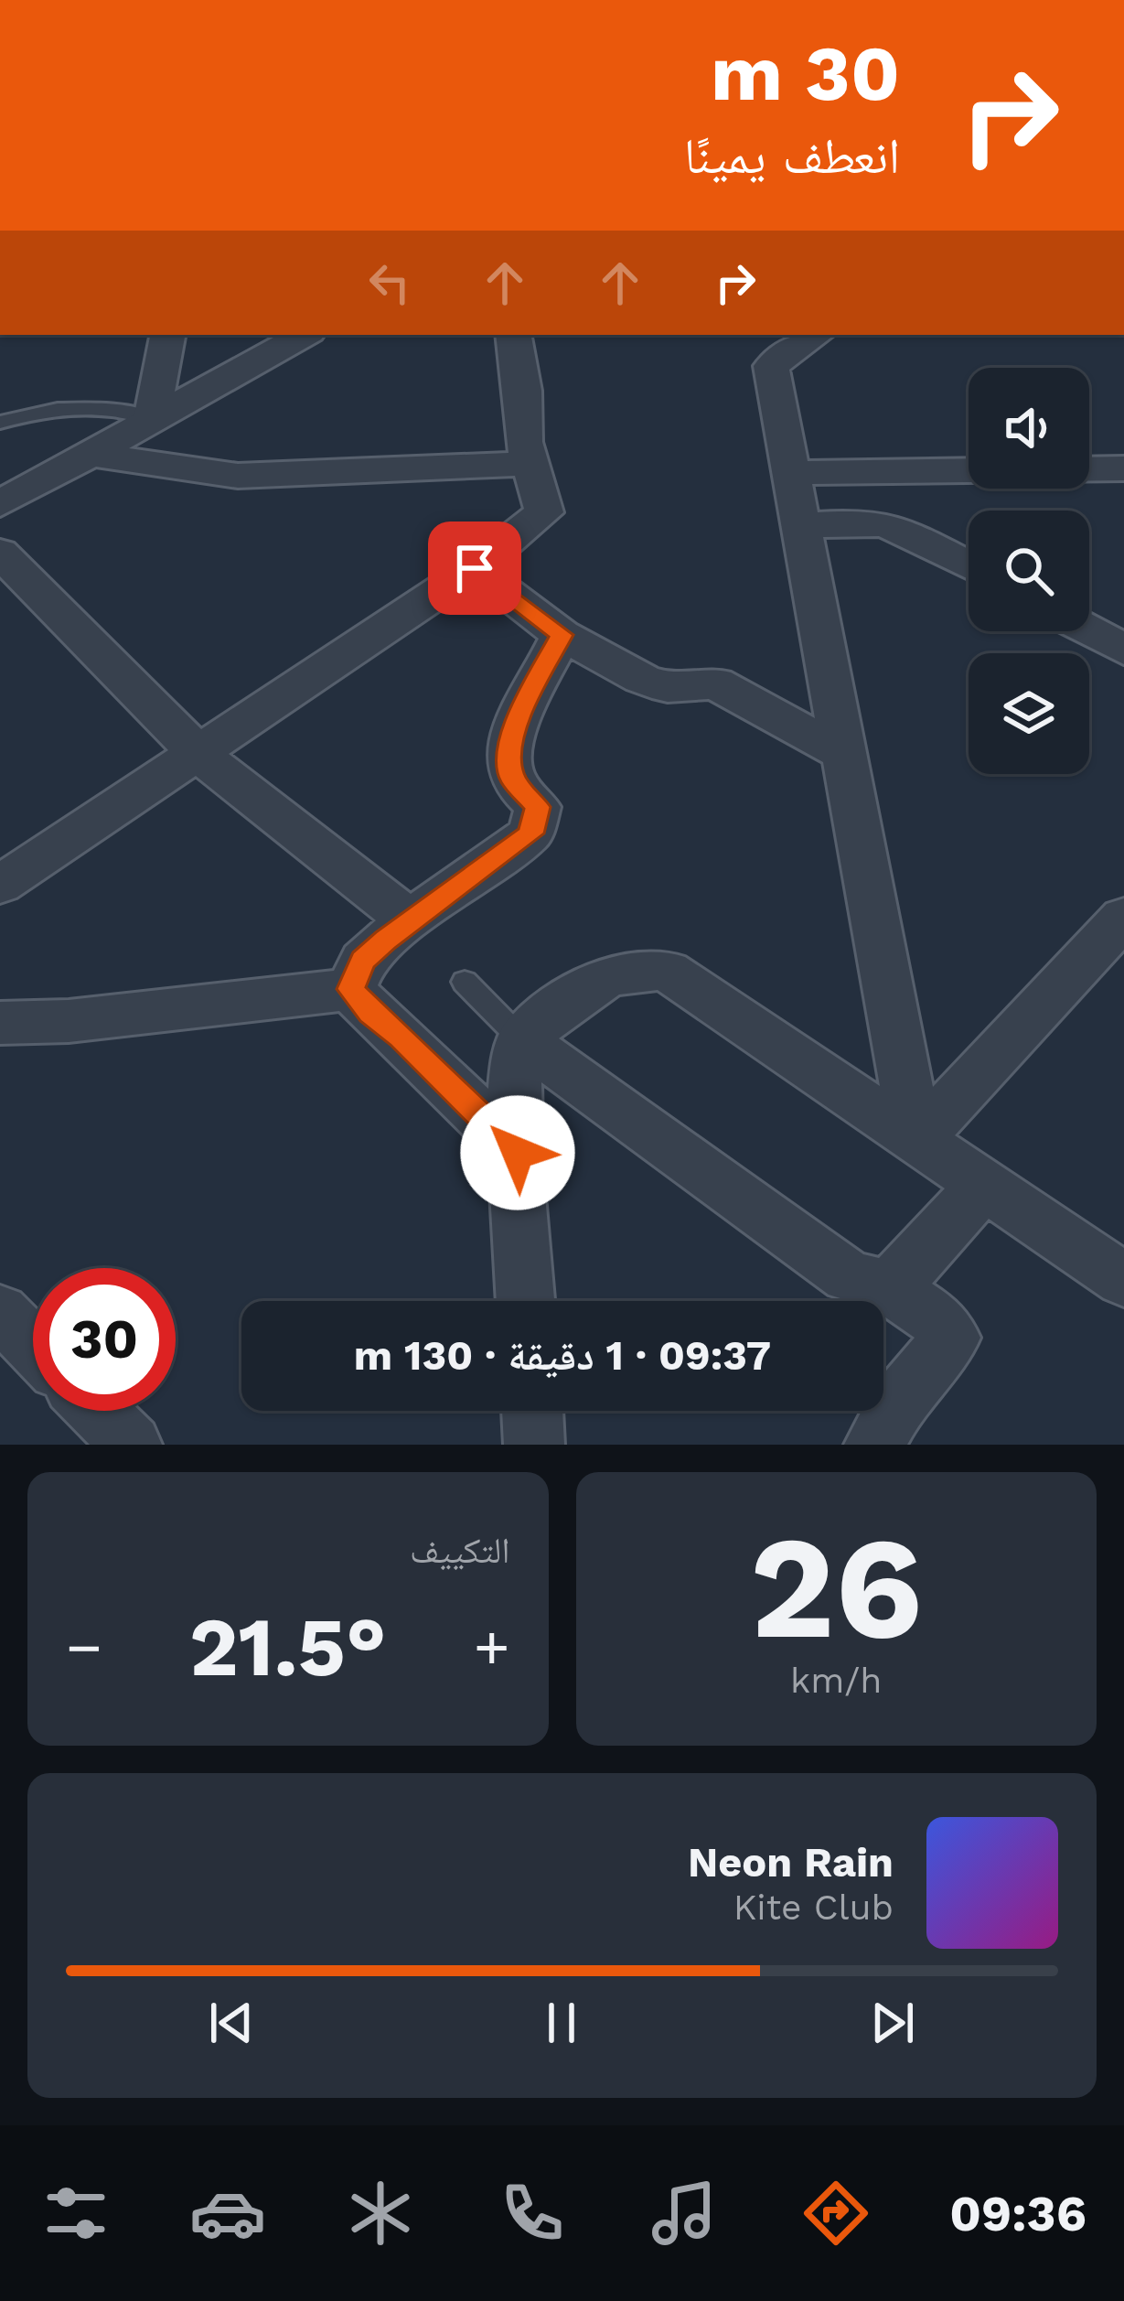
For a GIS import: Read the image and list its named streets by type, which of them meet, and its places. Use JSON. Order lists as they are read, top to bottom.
{
  "page": {
    "turn": ["30 m", "انعطف يمينًا"],
    "limit": "30",
    "trip": "09:37 · 1 دقيقة · 130 m",
    "tile": [
      ["26", "km/h"],
      "التكييف"
    ],
    "heat": ["−", "21.5°", "+"],
    "song": ["Neon Rain", "Kite Club"],
    "tabs": "09:36"
  }
}
